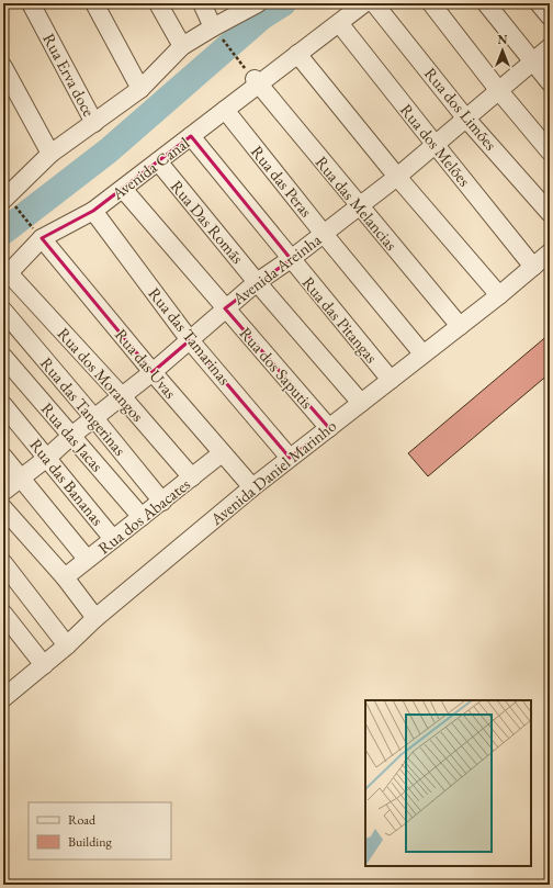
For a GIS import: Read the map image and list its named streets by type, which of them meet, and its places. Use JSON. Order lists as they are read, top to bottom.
{
  "streets": {
    "street": [
      "Rua Erva doce",
      "Rua dos Limões",
      "Rua dos Melões",
      "Avenida Canal",
      "Rua das Peras",
      "Rua das Melancias",
      "Rua Das Romãs",
      "Avenida Areinha",
      "Rua das Pitangas",
      "Rua das Tamarinas",
      "Rua das Uvas",
      "Rua dos Saputis",
      "Rua dos Morangos",
      "Rua das Tangerinas",
      "Rua das Jacas",
      "Avenida Daniel Marinho",
      "Rua das Bananas",
      "Rua dos Abacates"
    ]
  },
  "crossings": [
    ["Rua dos Limões", "Avenida Areinha"],
    ["Rua dos Melões", "Avenida Canal"],
    ["Rua dos Melões", "Avenida Areinha"],
    ["Rua dos Melões", "Avenida Daniel Marinho"],
    ["Avenida Canal", "Rua das Peras"],
    ["Avenida Canal", "Rua das Melancias"],
    ["Avenida Canal", "Rua Das Romãs"],
    ["Avenida Canal", "Rua das Pitangas"],
    ["Avenida Canal", "Rua das Tamarinas"],
    ["Avenida Canal", "Rua das Uvas"],
    ["Avenida Canal", "Rua dos Saputis"],
    ["Avenida Canal", "Rua dos Morangos"],
    ["Rua das Peras", "Avenida Areinha"],
    ["Rua das Peras", "Avenida Daniel Marinho"],
    ["Rua das Melancias", "Avenida Areinha"],
    ["Rua das Melancias", "Avenida Daniel Marinho"],
    ["Rua Das Romãs", "Avenida Areinha"],
    ["Rua Das Romãs", "Avenida Daniel Marinho"],
    ["Avenida Areinha", "Rua das Pitangas"],
    ["Avenida Areinha", "Rua das Tamarinas"],
    ["Avenida Areinha", "Rua das Uvas"],
    ["Avenida Areinha", "Rua dos Saputis"],
    ["Avenida Areinha", "Rua dos Morangos"],
    ["Avenida Areinha", "Rua das Tangerinas"],
    ["Avenida Areinha", "Rua das Jacas"],
    ["Avenida Areinha", "Rua das Bananas"],
    ["Rua das Pitangas", "Avenida Daniel Marinho"],
    ["Rua das Tamarinas", "Avenida Daniel Marinho"],
    ["Rua das Uvas", "Avenida Daniel Marinho"],
    ["Rua das Uvas", "Rua dos Abacates"],
    ["Rua dos Saputis", "Avenida Daniel Marinho"],
    ["Rua dos Morangos", "Rua dos Abacates"],
    ["Rua das Tangerinas", "Rua dos Abacates"],
    ["Rua das Jacas", "Rua dos Abacates"],
    ["Rua das Bananas", "Rua dos Abacates"]
  ],
  "legend": ["Road", "Building"],
  "north": "top"
}
